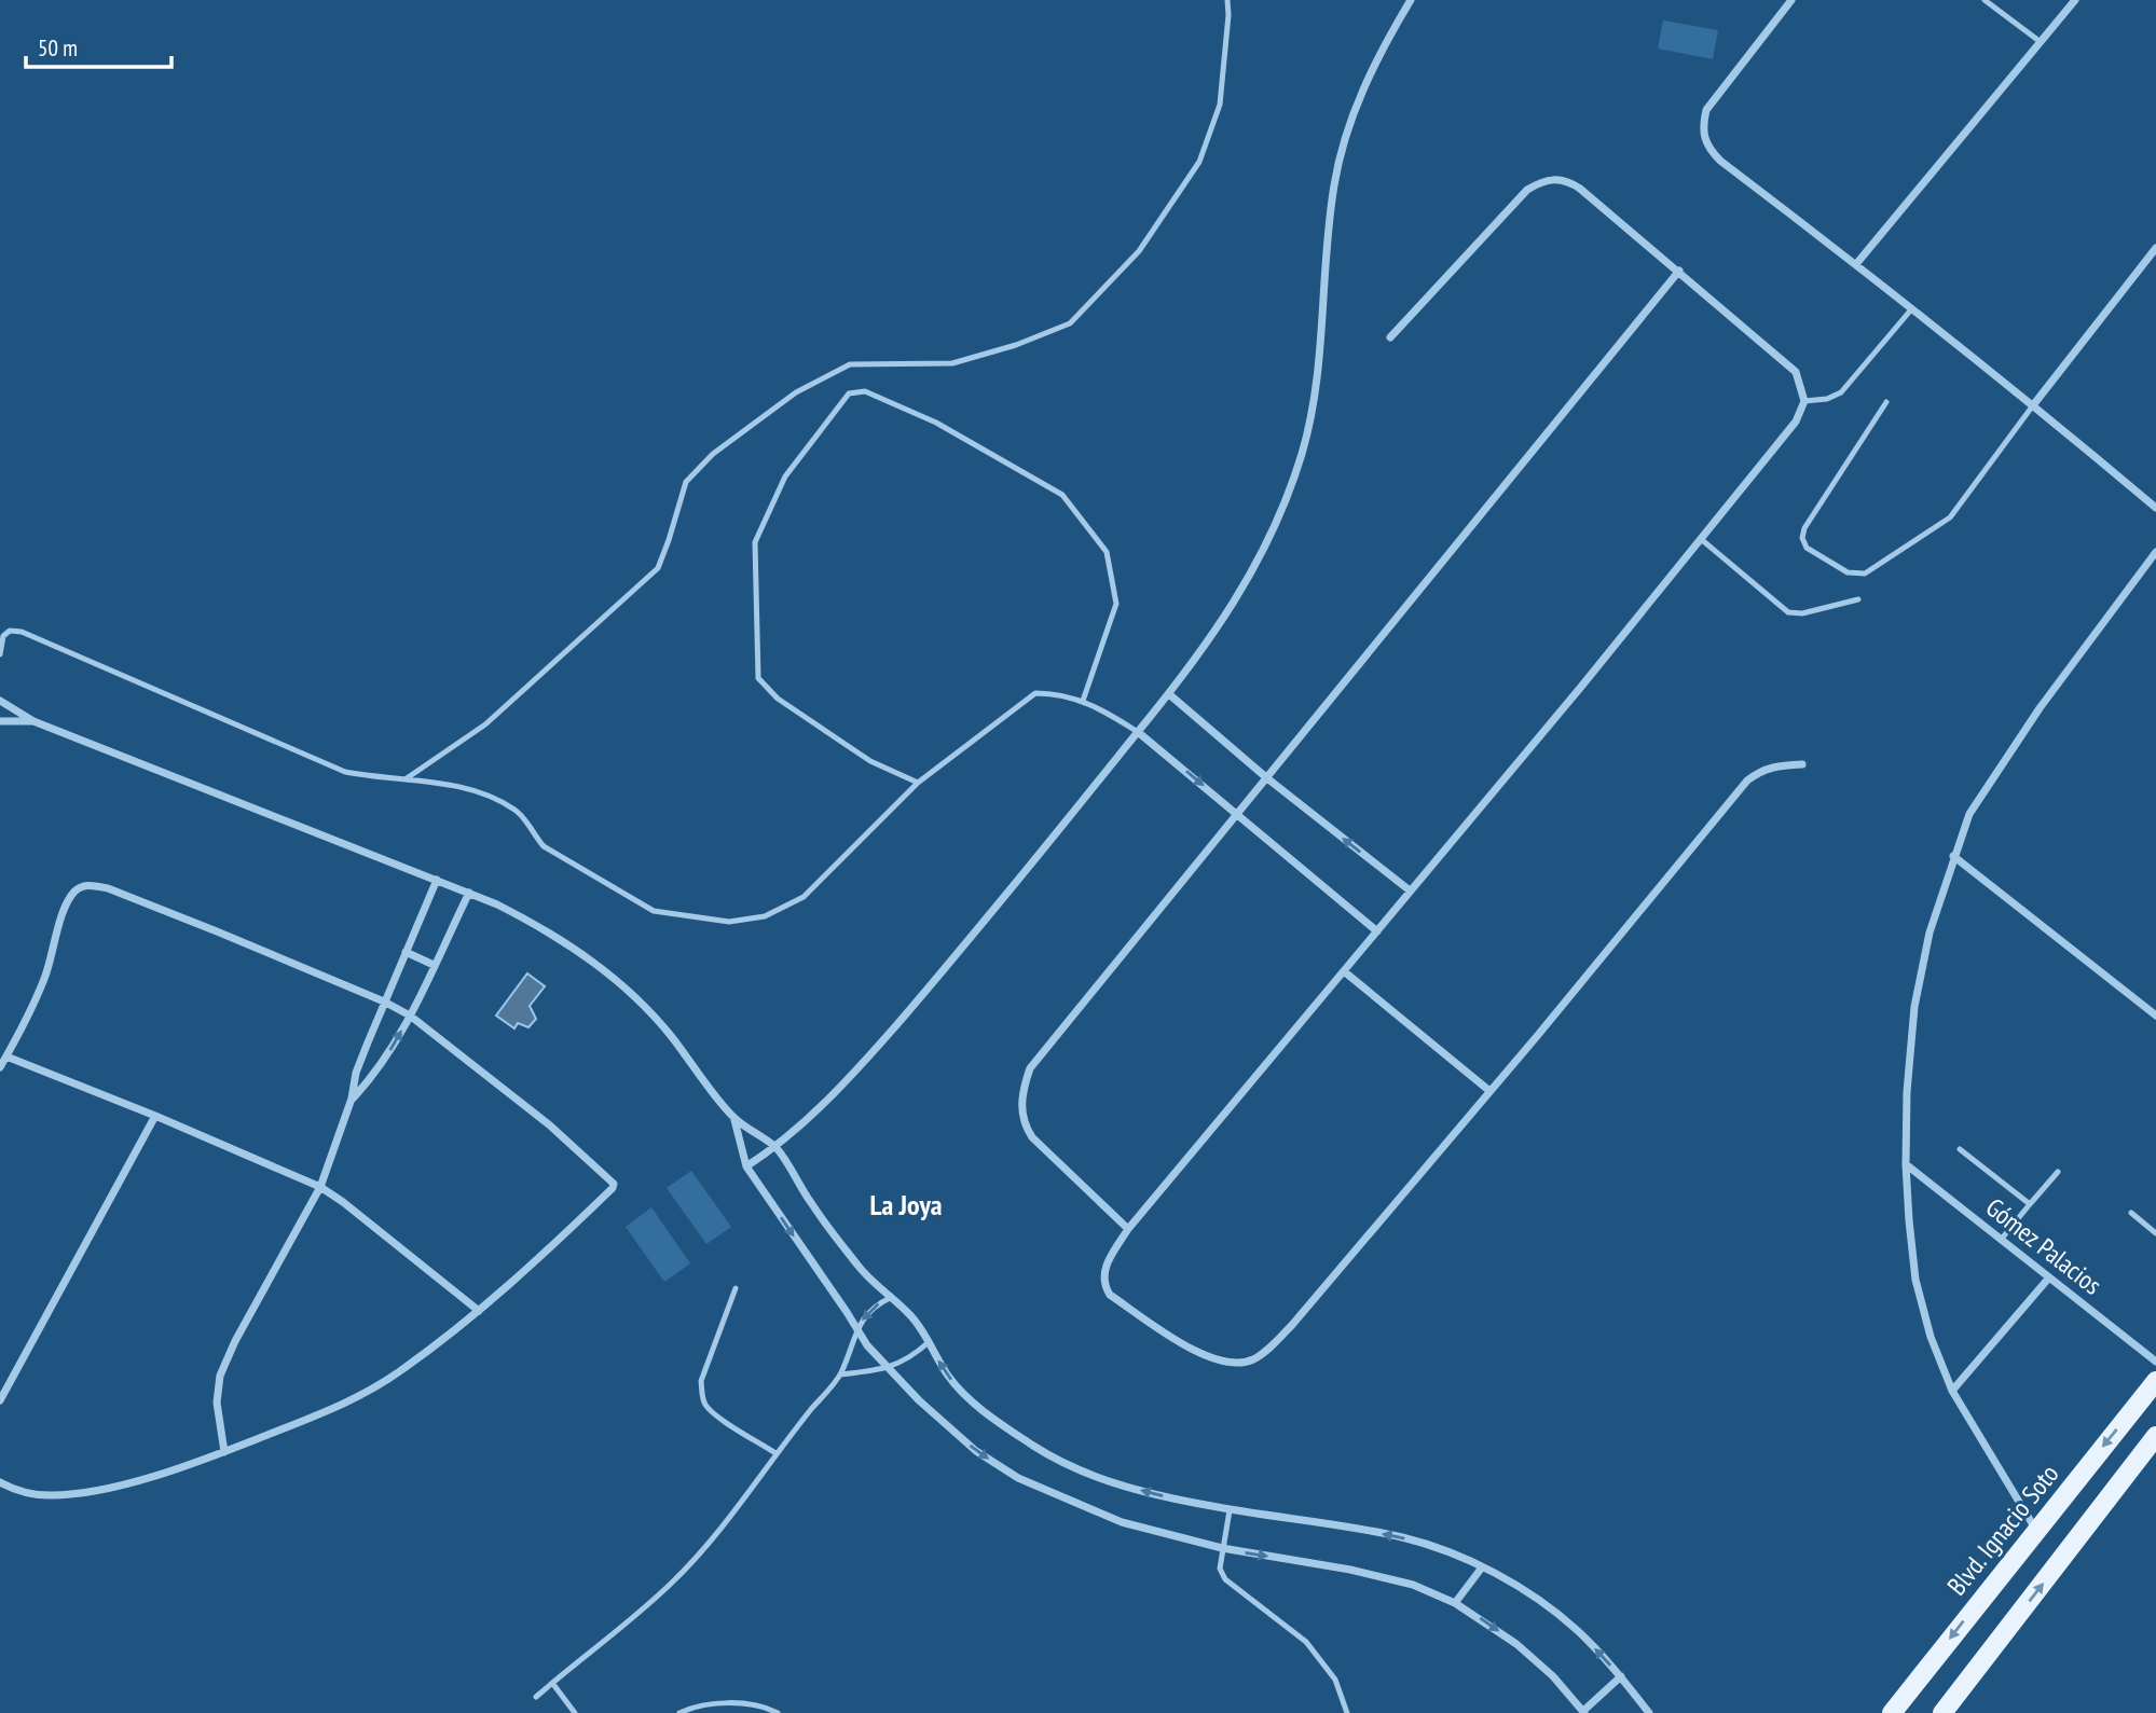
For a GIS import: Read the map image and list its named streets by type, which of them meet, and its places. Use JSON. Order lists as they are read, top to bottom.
{
  "streets": {
    "main road": ["Blvd. Ignacio Soto"],
    "street": ["Gómez Palacios"]
  },
  "districts": ["La Joya"],
  "scale_bar": "50 m"
}
